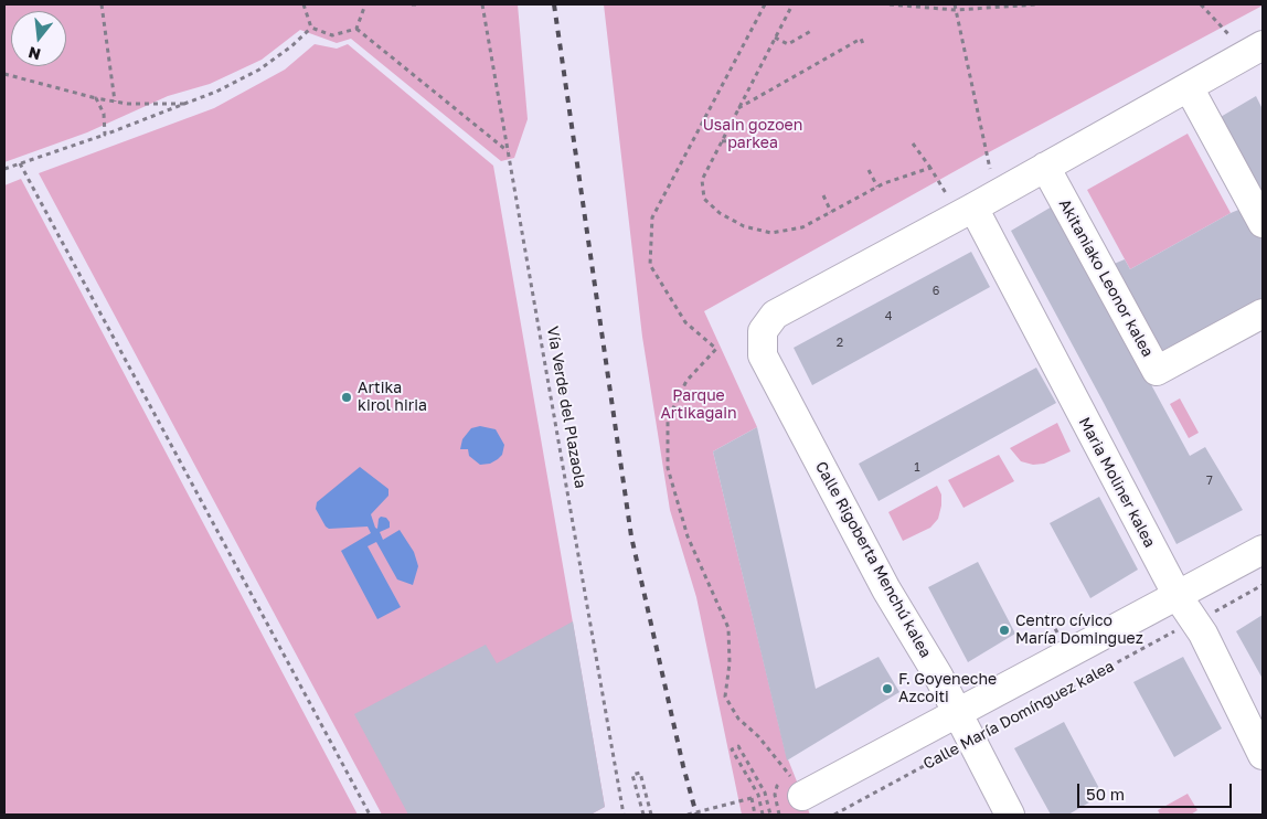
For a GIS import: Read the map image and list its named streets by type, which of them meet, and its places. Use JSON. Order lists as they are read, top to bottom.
{
  "streets": {
    "street": [
      "Akitaniako Leonor kalea",
      "Maria Moliner kalea",
      "Calle Rigoberta Menchú kalea",
      "Calle María Domínguez kalea"
    ],
    "path": ["Vía Verde del Plazaola"]
  },
  "crossings": [
    ["Maria Moliner kalea", "Calle Rigoberta Menchú kalea"],
    ["Maria Moliner kalea", "Calle María Domínguez kalea"],
    ["Calle Rigoberta Menchú kalea", "Calle María Domínguez kalea"]
  ],
  "parks": ["Usain gozoen parkea", "Parque Artikagain"],
  "places": ["Artika kirol hiria", "Centro cívico María Dominguez", "F. Goyeneche Azcoiti"],
  "house_numbers": [
    "6",
    "4",
    "2",
    "1",
    "7"
  ],
  "scale_bar": "50 m",
  "north": "bottom"
}
